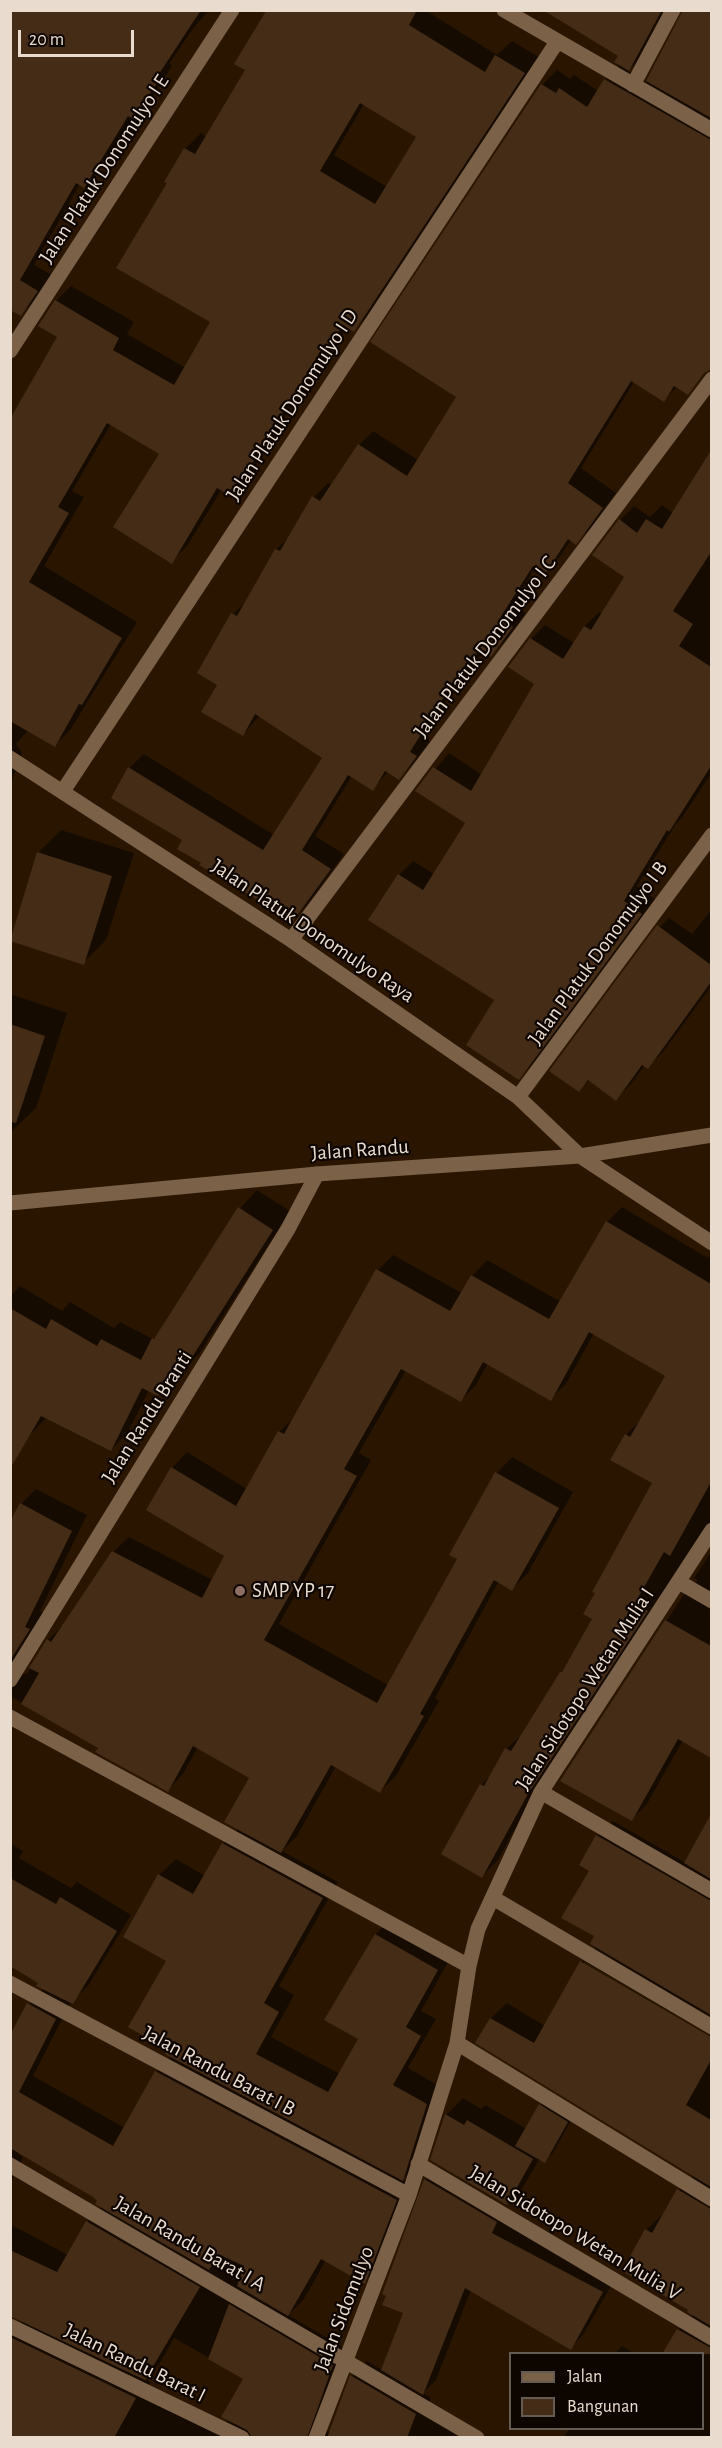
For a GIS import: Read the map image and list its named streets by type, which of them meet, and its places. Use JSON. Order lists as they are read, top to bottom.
{
  "streets": {
    "street": [
      "Jalan Platuk Donomulyo I E",
      "Jalan Platuk Donomulyo I D",
      "Jalan Platuk Donomulyo I C",
      "Jalan Platuk Donomulyo Raya",
      "Jalan Platuk Donomulyo I B",
      "Jalan Randu",
      "Jalan Randu Branti",
      "Jalan Sidotopo Wetan Mulia I",
      "Jalan Randu Barat I B",
      "Jalan Sidotopo Wetan Mulia V",
      "Jalan Randu Barat I A",
      "Jalan Sidomulyo",
      "Jalan Randu Barat I"
    ]
  },
  "crossings": [
    ["Jalan Platuk Donomulyo I D", "Jalan Platuk Donomulyo Raya"],
    ["Jalan Platuk Donomulyo I C", "Jalan Platuk Donomulyo Raya"],
    ["Jalan Platuk Donomulyo Raya", "Jalan Platuk Donomulyo I B"],
    ["Jalan Platuk Donomulyo Raya", "Jalan Randu"],
    ["Jalan Randu", "Jalan Randu Branti"],
    ["Jalan Sidotopo Wetan Mulia I", "Jalan Randu Barat I B"],
    ["Jalan Sidotopo Wetan Mulia I", "Jalan Sidotopo Wetan Mulia V"],
    ["Jalan Sidotopo Wetan Mulia I", "Jalan Sidomulyo"],
    ["Jalan Randu Barat I B", "Jalan Sidomulyo"],
    ["Jalan Randu Barat I A", "Jalan Sidomulyo"]
  ],
  "places": ["SMP YP 17"],
  "legend": ["Jalan", "Bangunan"],
  "scale_bar": "20 m"
}
